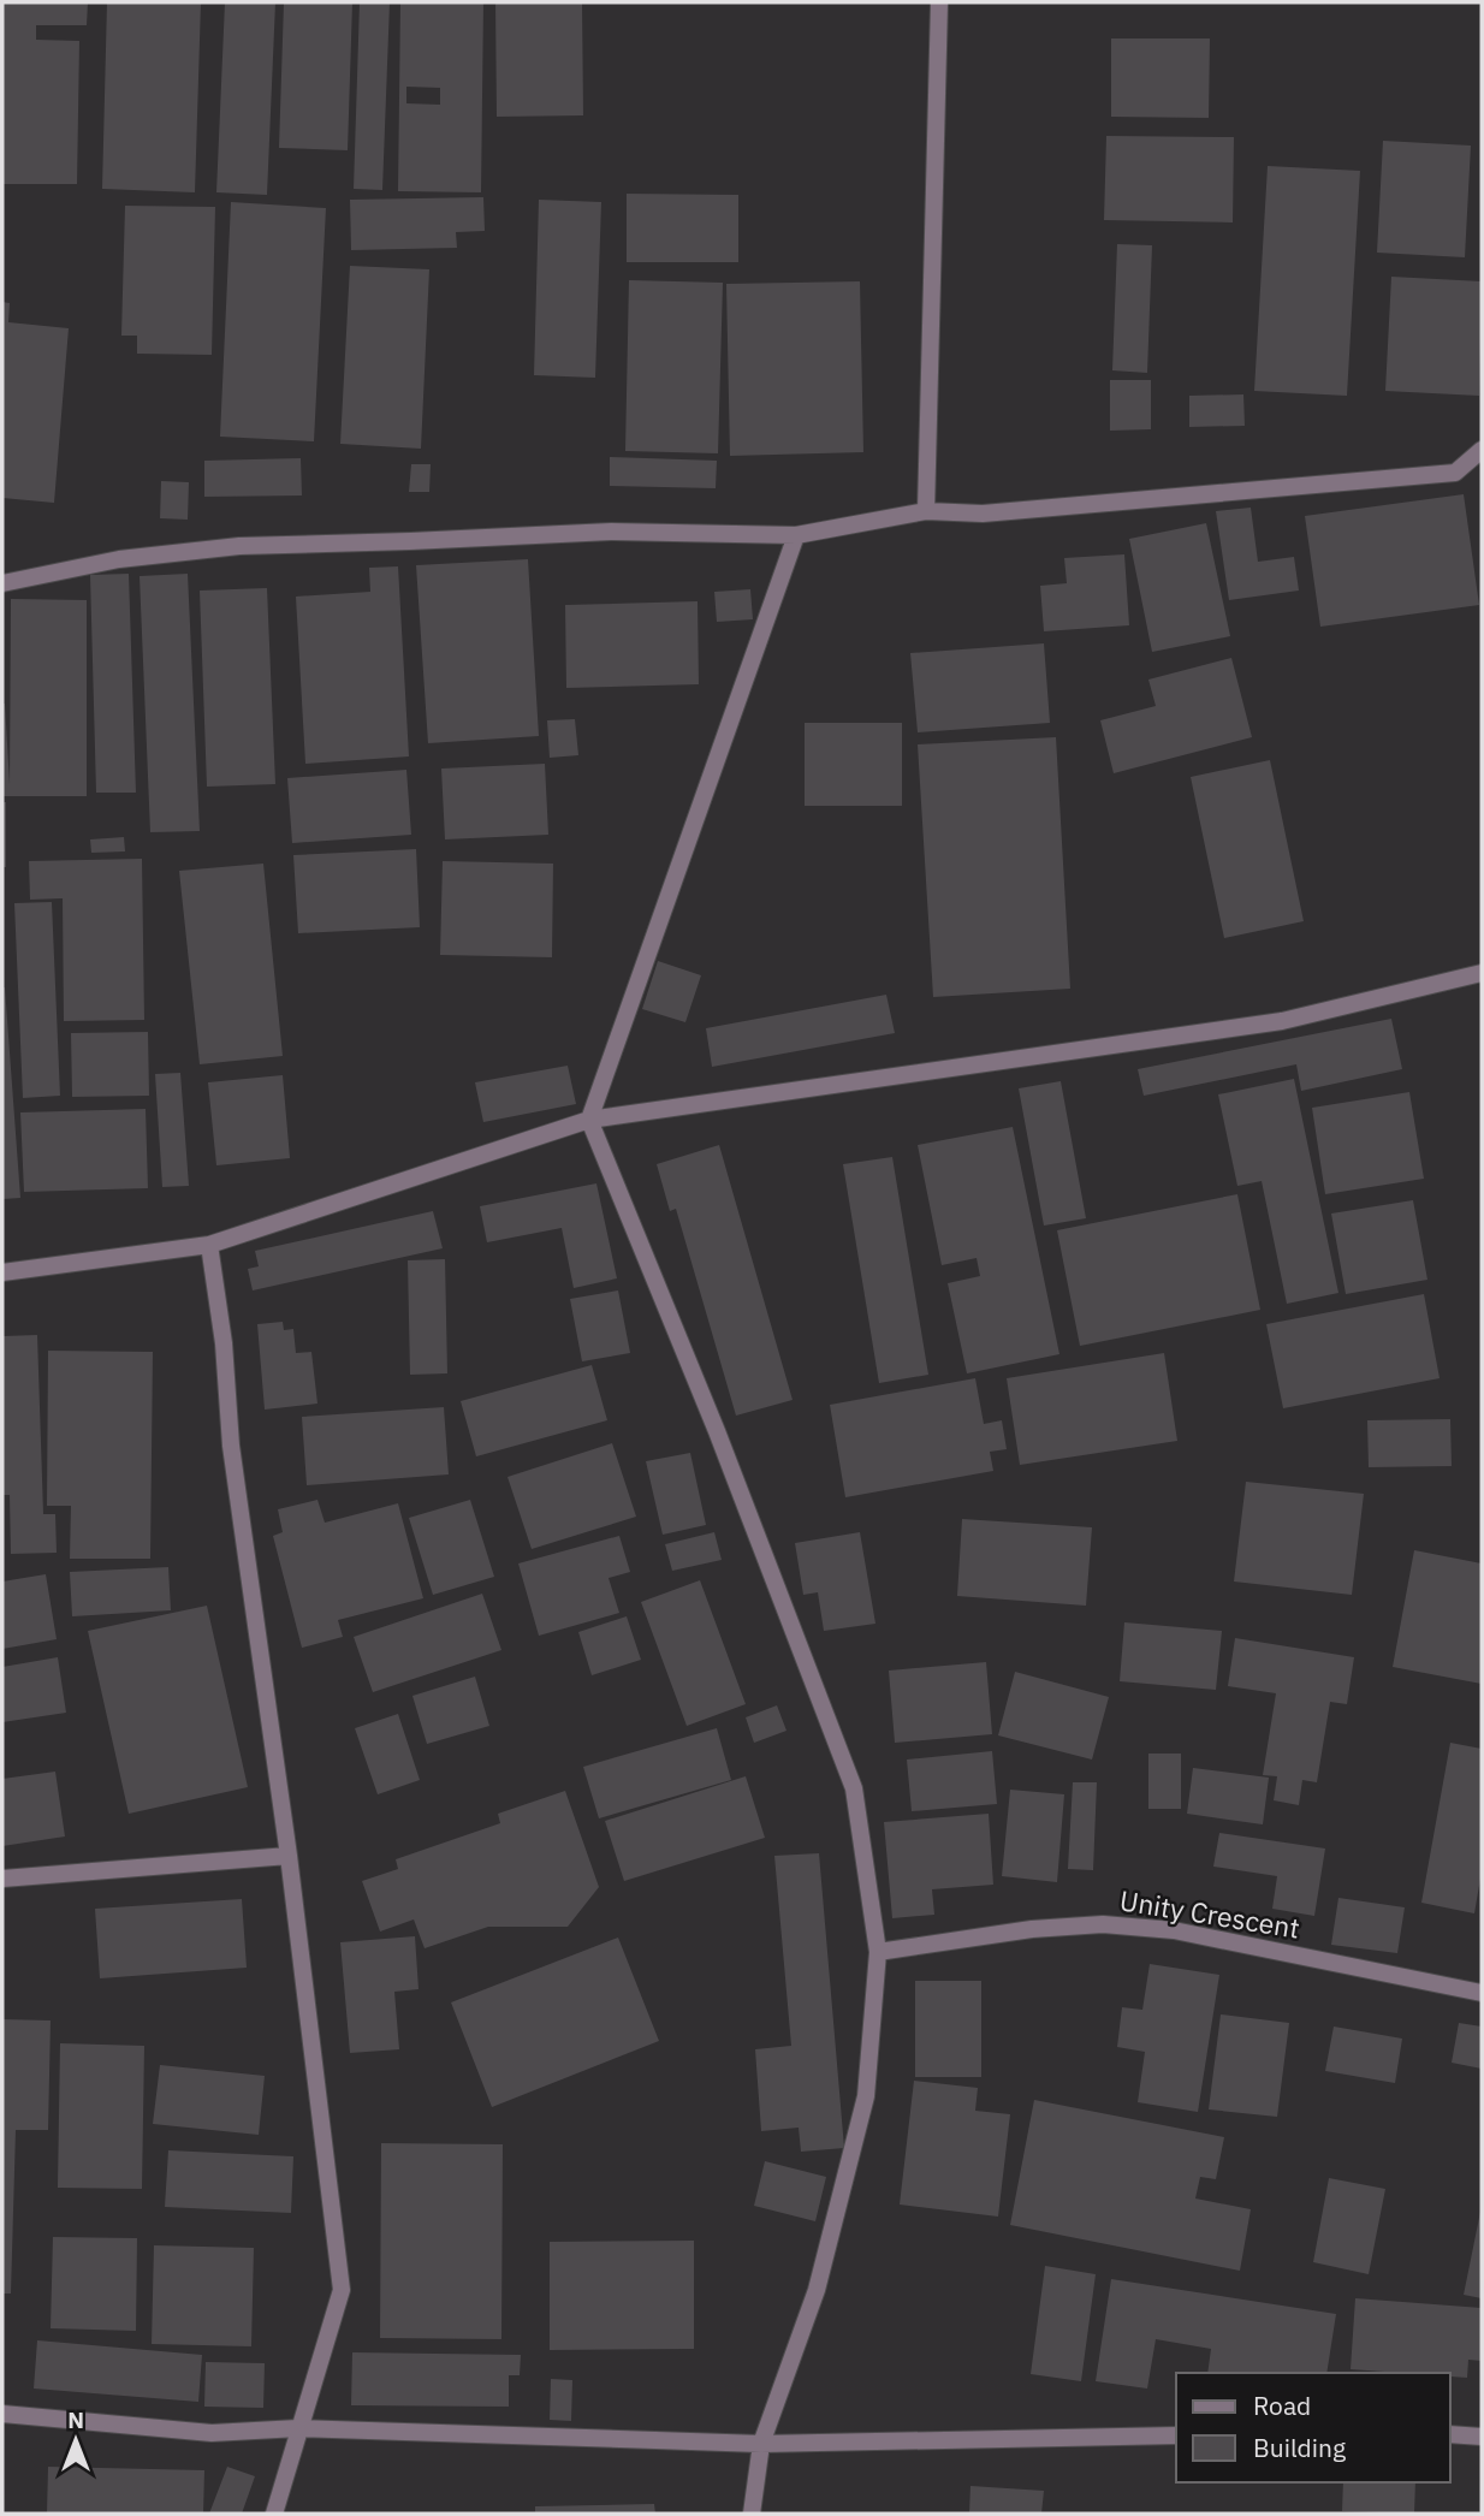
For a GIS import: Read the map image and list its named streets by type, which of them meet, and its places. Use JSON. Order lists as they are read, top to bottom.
{
  "streets": {
    "street": ["Unity Crescent"]
  },
  "legend": ["Road", "Building"],
  "north": "top"
}
